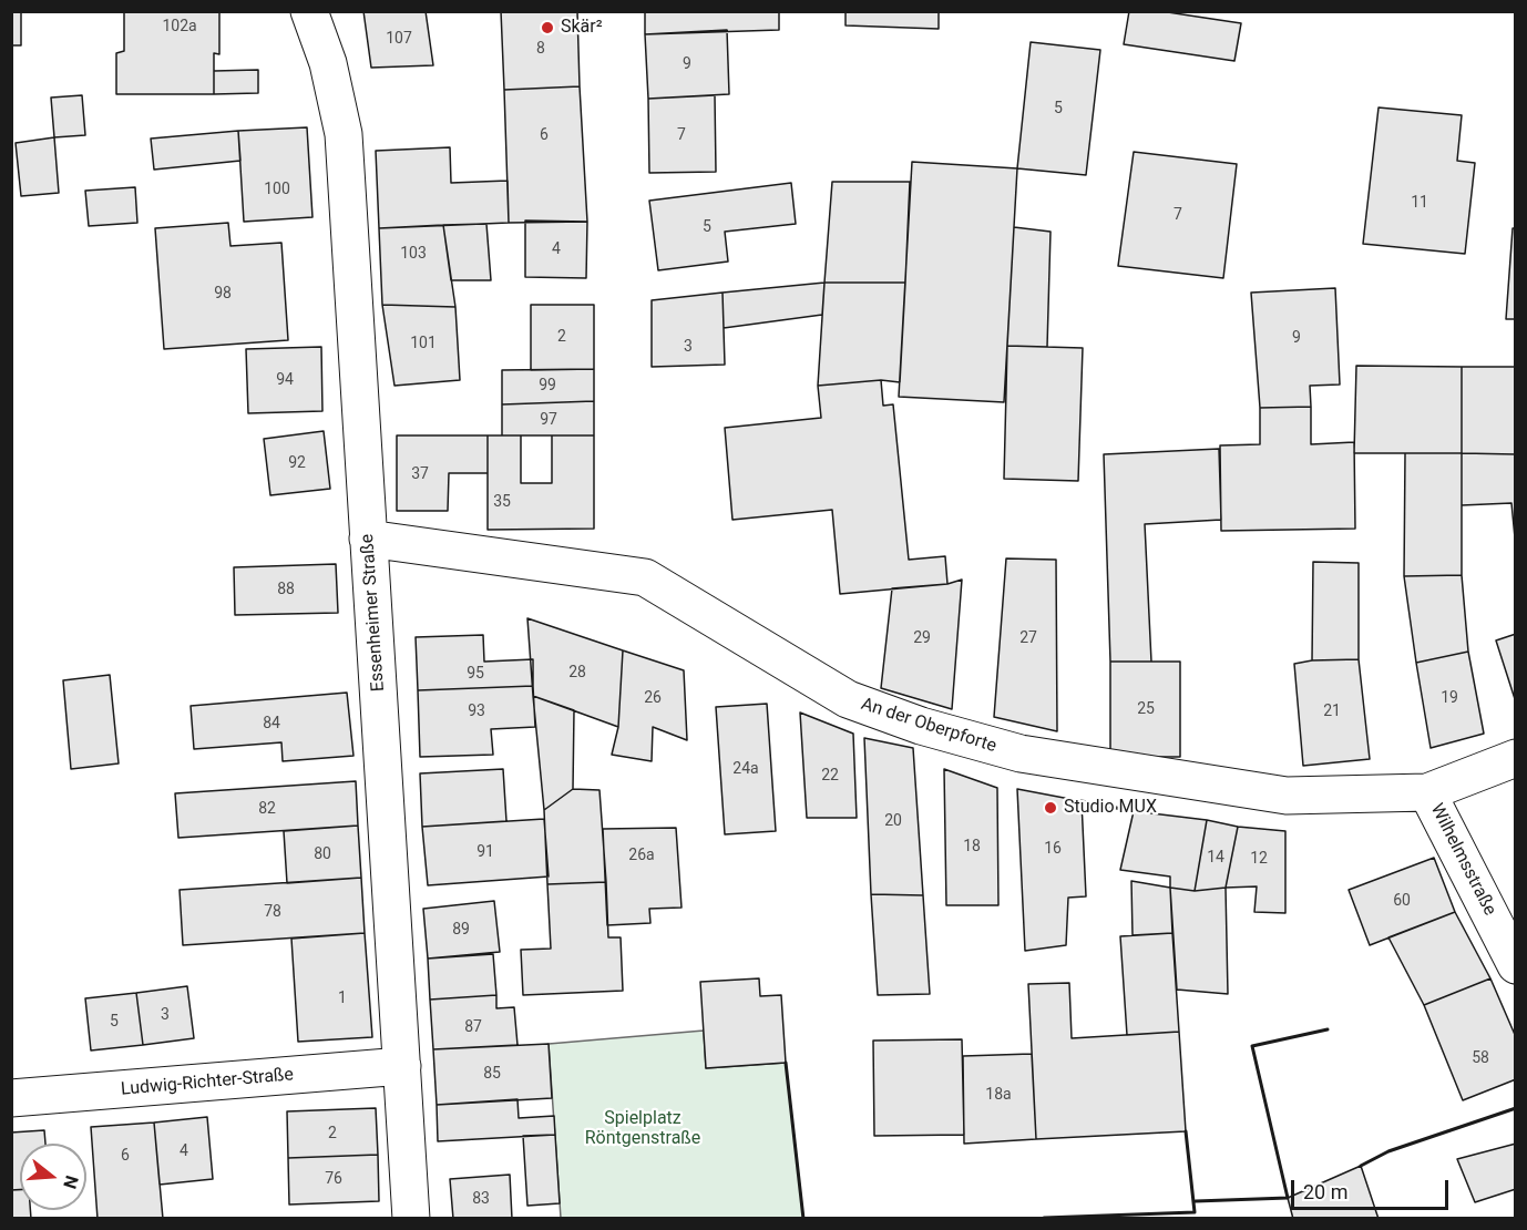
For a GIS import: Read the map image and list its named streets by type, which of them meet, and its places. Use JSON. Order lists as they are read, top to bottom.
{
  "streets": {
    "street": [
      "Essenheimer Straße",
      "An der Oberpforte",
      "Wilhelmsstraße",
      "Ludwig-Richter-Straße"
    ]
  },
  "crossings": [
    ["Essenheimer Straße", "An der Oberpforte"],
    ["Essenheimer Straße", "Ludwig-Richter-Straße"],
    ["An der Oberpforte", "Wilhelmsstraße"]
  ],
  "parks": ["Spielplatz Röntgenstraße"],
  "places": ["Skär²", "Studio MUX"],
  "house_numbers": [
    "102a",
    "107",
    "8",
    "9",
    "5",
    "6",
    "7",
    "100",
    "11",
    "7",
    "5",
    "4",
    "103",
    "98",
    "2",
    "9",
    "101",
    "3",
    "94",
    "99",
    "97",
    "92",
    "37",
    "35",
    "88",
    "29",
    "27",
    "28",
    "95",
    "26",
    "19",
    "25",
    "93",
    "21",
    "84",
    "24a",
    "22",
    "82",
    "20",
    "18",
    "16",
    "91",
    "80",
    "26a",
    "14",
    "12",
    "60",
    "78",
    "89",
    "1",
    "3",
    "5",
    "87",
    "58",
    "85",
    "18a",
    "2",
    "4",
    "6",
    "76",
    "83"
  ],
  "scale_bar": "20 m",
  "north": "right"
}
